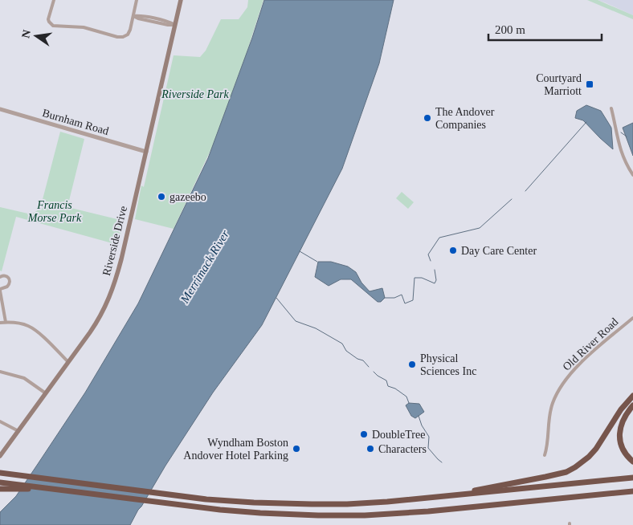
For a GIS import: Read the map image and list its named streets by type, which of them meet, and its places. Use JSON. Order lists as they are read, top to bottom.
{
  "streets": {
    "main road": ["Riverside Drive"],
    "street": ["Burnham Road", "Old River Road"]
  },
  "crossings": [
    ["Burnham Road", "Riverside Drive"]
  ],
  "water": ["Merrimack River"],
  "parks": ["Riverside Park", "Francis Morse Park"],
  "places": {
    "transit": ["Courtyard Marriott"],
    "other": [
      "The Andover Companies",
      "gazeebo",
      "Day Care Center",
      "Physical Sciences Inc",
      "DoubleTree",
      "Wyndham Boston Andover Hotel Parking",
      "Characters"
    ]
  },
  "scale_bar": "200 m",
  "north": "left"
}
